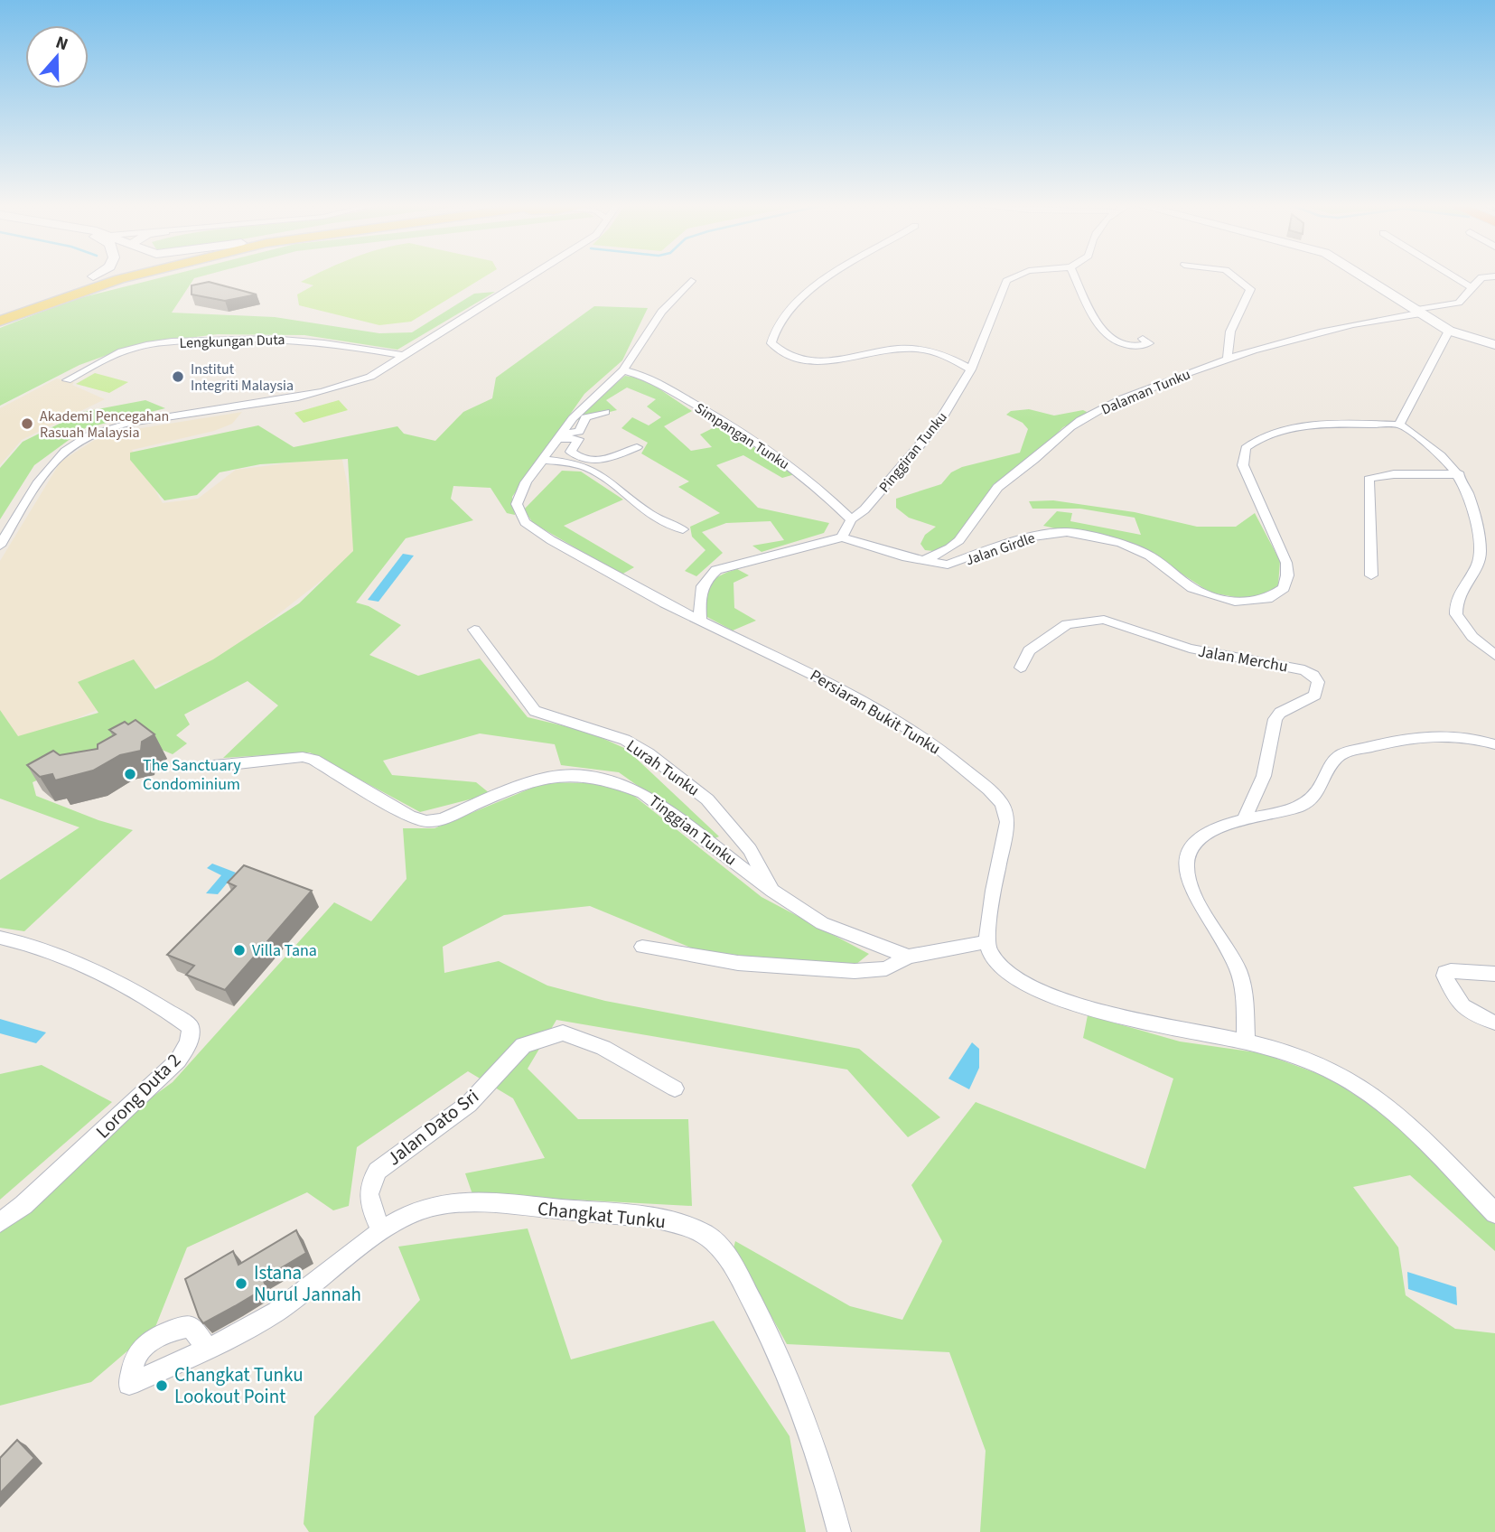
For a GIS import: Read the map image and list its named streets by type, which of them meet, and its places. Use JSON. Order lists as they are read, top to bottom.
{
  "streets": {
    "street": [
      "Lengkungan Duta",
      "Dalaman Tunku",
      "Simpangan Tunku",
      "Pinggiran Tunku",
      "Jalan Girdle",
      "Jalan Merchu",
      "Persiaran Bukit Tunku",
      "Lurah Tunku",
      "Tinggian Tunku",
      "Lorong Duta 2",
      "Jalan Dato Sri",
      "Changkat Tunku"
    ]
  },
  "crossings": [
    ["Dalaman Tunku", "Jalan Girdle"],
    ["Simpangan Tunku", "Pinggiran Tunku"],
    ["Simpangan Tunku", "Persiaran Bukit Tunku"],
    ["Pinggiran Tunku", "Jalan Girdle"],
    ["Lurah Tunku", "Tinggian Tunku"],
    ["Jalan Dato Sri", "Changkat Tunku"]
  ],
  "places": [
    "Institut Integriti Malaysia",
    "Akademi Pencegahan Rasuah Malaysia",
    "The Sanctuary Condominium",
    "Villa Tana",
    "Istana Nurul Jannah",
    "Changkat Tunku Lookout Point"
  ],
  "north": "top"
}
